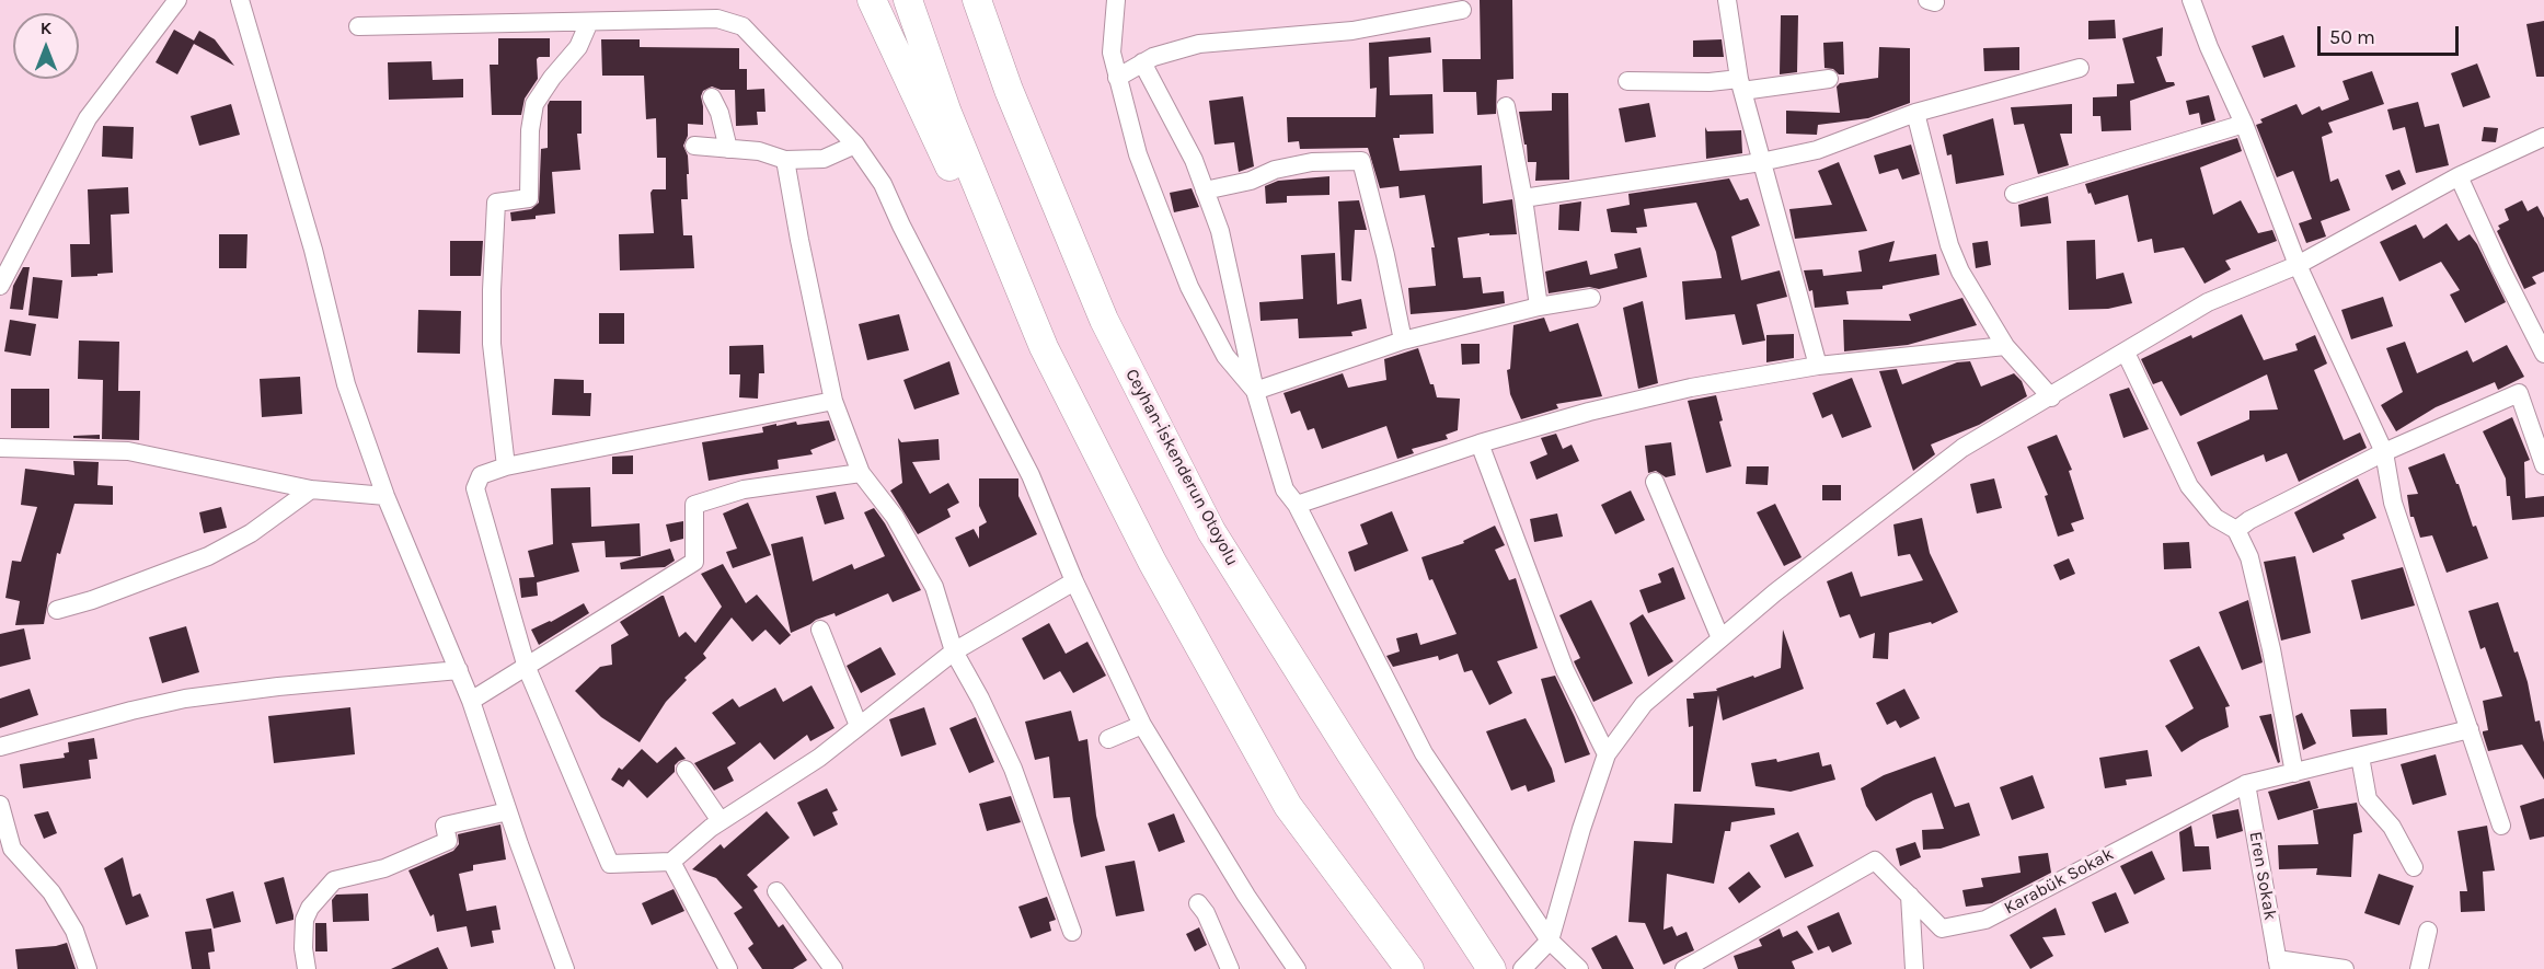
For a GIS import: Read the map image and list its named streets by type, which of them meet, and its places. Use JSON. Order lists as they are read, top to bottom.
{
  "streets": {
    "highway": ["Ceyhan-İskenderun Otoyolu"],
    "street": ["Eren Sokak", "Karabük Sokak"]
  },
  "crossings": [
    ["Eren Sokak", "Karabük Sokak"]
  ],
  "scale_bar": "50 m",
  "north": "top"
}
